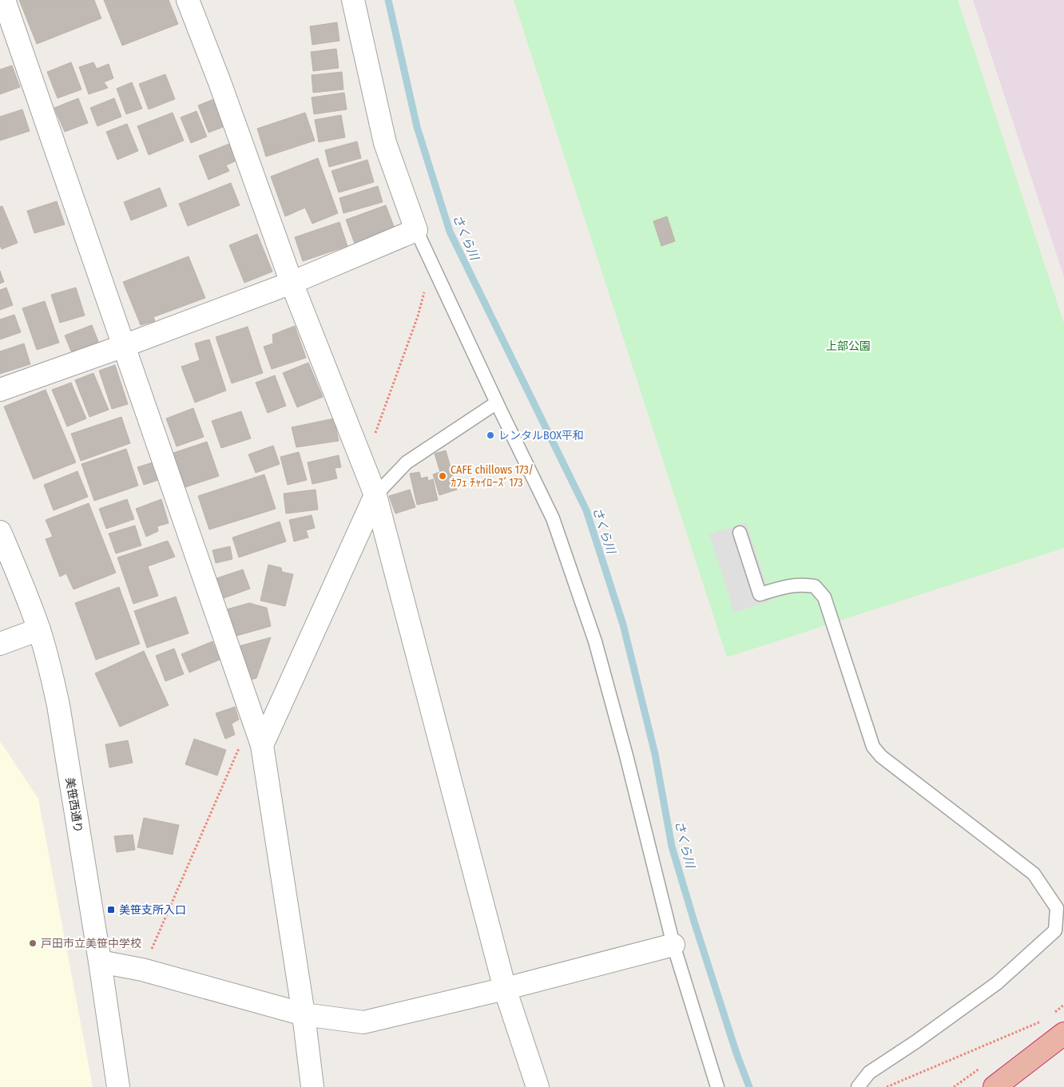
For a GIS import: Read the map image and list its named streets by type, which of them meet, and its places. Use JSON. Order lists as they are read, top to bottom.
{
  "streets": {
    "street": ["美笹西通り"]
  },
  "water": ["さくら川"],
  "parks": ["上部公園"],
  "places": {
    "other": ["レンタルBOX平和", "CAFE chillows 173/ ｶﾌｪ ﾁｬｲﾛｰｽﾞ173", "戸田市立美笹中学校"],
    "transit": ["美笹支所入口"]
  }
}
